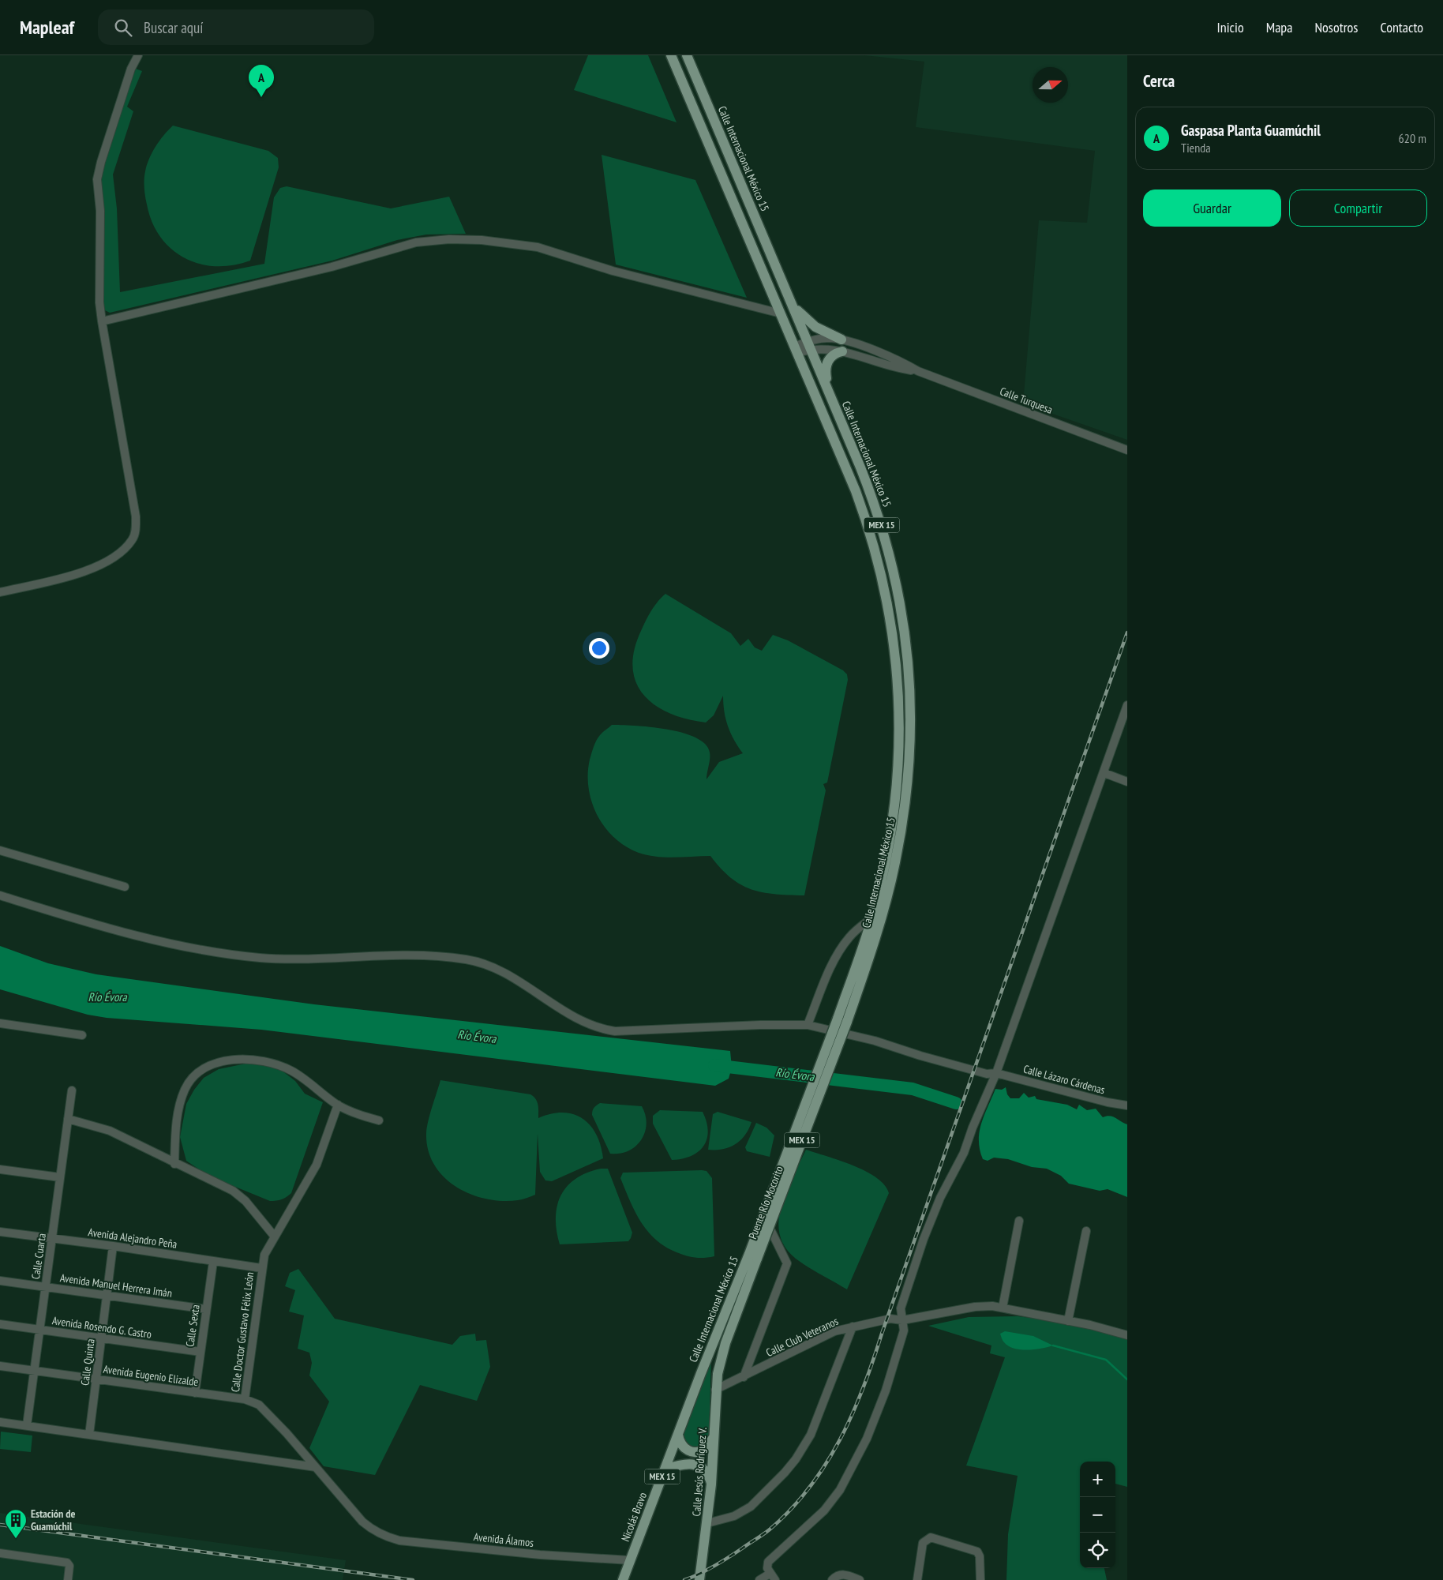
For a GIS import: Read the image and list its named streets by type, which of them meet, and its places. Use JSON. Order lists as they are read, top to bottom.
{
  "streets": {
    "main road": [
      "Calle Internacional México 15",
      "MEX 15",
      "Puente Río Mocorito",
      "Calle Jesús Rodríguez V.",
      "Nicolás Bravo"
    ],
    "street": [
      "Calle Turquesa",
      "Calle Lázaro Cárdenas",
      "Avenida Alejandro Peña",
      "Calle Cuarta",
      "Avenida Manuel Herrera Imán",
      "Calle Sexta",
      "Avenida Rosendo G. Castro",
      "Calle Doctor Gustavo Félix León",
      "Calle Club Veteranos",
      "Calle Quinta",
      "Avenida Eugenio Elizalde",
      "Avenida Álamos"
    ]
  },
  "crossings": [
    ["Calle Internacional México 15", "Calle Turquesa"],
    ["Calle Internacional México 15", "Puente Río Mocorito"],
    ["Calle Internacional México 15", "Calle Jesús Rodríguez V."],
    ["Calle Internacional México 15", "Nicolás Bravo"],
    ["Puente Río Mocorito", "Calle Jesús Rodríguez V."],
    ["Avenida Alejandro Peña", "Calle Cuarta"],
    ["Avenida Alejandro Peña", "Calle Sexta"],
    ["Avenida Alejandro Peña", "Calle Doctor Gustavo Félix León"],
    ["Avenida Alejandro Peña", "Calle Quinta"],
    ["Calle Cuarta", "Avenida Manuel Herrera Imán"],
    ["Calle Cuarta", "Avenida Rosendo G. Castro"],
    ["Calle Cuarta", "Avenida Eugenio Elizalde"],
    ["Avenida Manuel Herrera Imán", "Calle Sexta"],
    ["Avenida Manuel Herrera Imán", "Calle Quinta"],
    ["Calle Sexta", "Avenida Rosendo G. Castro"],
    ["Calle Sexta", "Avenida Eugenio Elizalde"],
    ["Avenida Rosendo G. Castro", "Calle Quinta"],
    ["Calle Doctor Gustavo Félix León", "Avenida Eugenio Elizalde"],
    ["Calle Club Veteranos", "Calle Jesús Rodríguez V."],
    ["Calle Quinta", "Avenida Eugenio Elizalde"],
    ["Avenida Eugenio Elizalde", "Avenida Álamos"],
    ["Nicolás Bravo", "Avenida Álamos"]
  ],
  "water": ["Río Évora"],
  "places": {
    "building": ["Estación de Guamúchil"]
  },
  "north": "right",
  "page": {
    "header": "Mapleaf",
    "search": "Buscar aquí",
    "nav": [
      "Inicio",
      "Mapa",
      "Nosotros",
      "Contacto"
    ],
    "heading": "Cerca",
    "pins": "A",
    "list": [
      {
        "mark": "A",
        "name": "Gaspasa Planta Guamúchil",
        "note": "Tienda",
        "value": "620 m"
      }
    ],
    "buttons": ["Guardar", "Compartir"],
    "map_buttons": ["+", "−"]
  }
}
